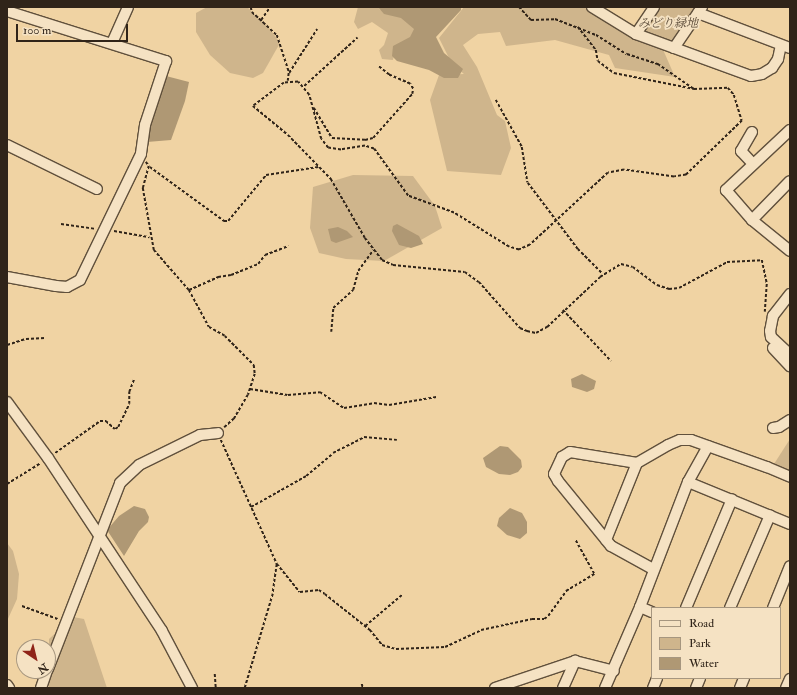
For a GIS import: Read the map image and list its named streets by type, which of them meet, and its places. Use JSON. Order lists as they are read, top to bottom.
{
  "parks": ["みどり緑地"],
  "legend": ["Road", "Park", "Water"],
  "scale_bar": "100 m",
  "north": "bottom right"
}
